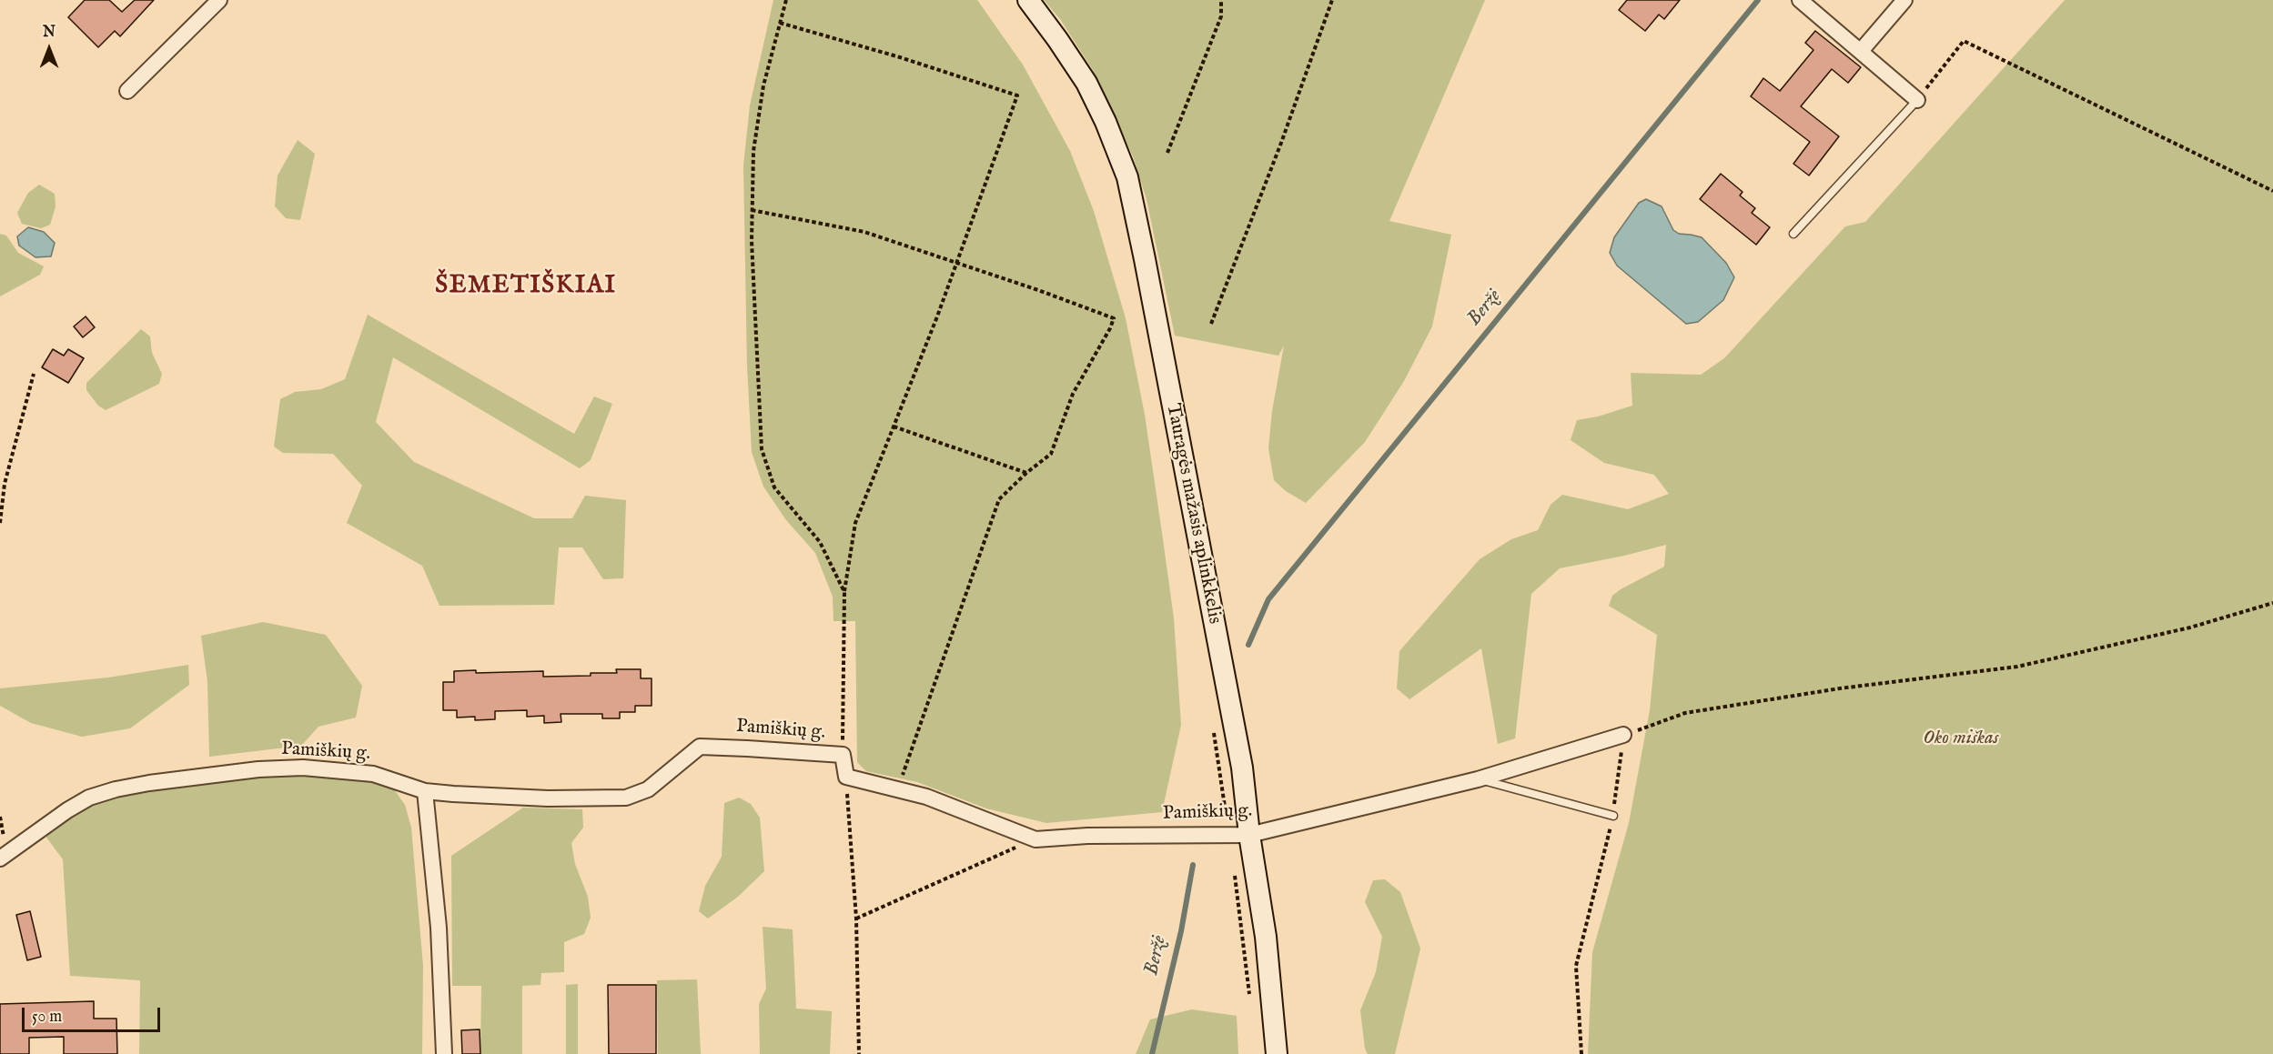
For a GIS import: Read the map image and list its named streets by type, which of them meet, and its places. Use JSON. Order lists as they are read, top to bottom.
{
  "streets": {
    "main road": ["Tauragės mažasis aplinkkelis"],
    "street": ["Pamiškių g."]
  },
  "crossings": [
    ["Tauragės mažasis aplinkkelis", "Pamiškių g."]
  ],
  "districts": ["ŠEMETIŠKIAI"],
  "water": ["Beržė"],
  "parks": ["Oko miškas"],
  "scale_bar": "50 m",
  "north": "top"
}
